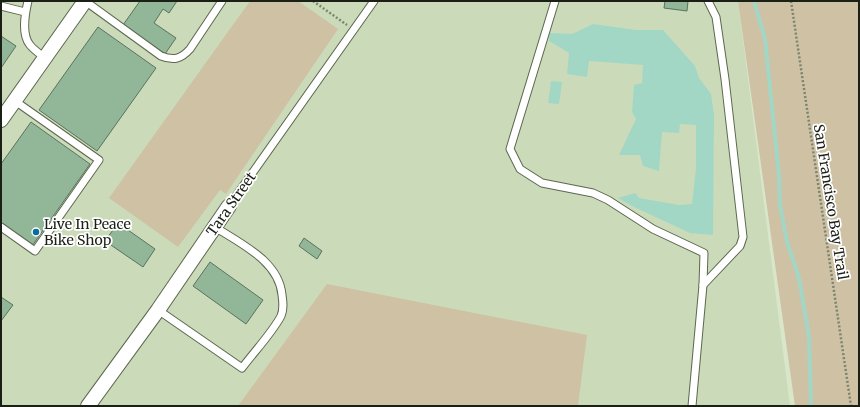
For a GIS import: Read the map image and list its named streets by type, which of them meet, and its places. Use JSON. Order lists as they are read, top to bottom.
{
  "streets": {
    "street": ["Tara Street"],
    "path": ["San Francisco Bay Trail"]
  },
  "places": ["Live In Peace Bike Shop"]
}
